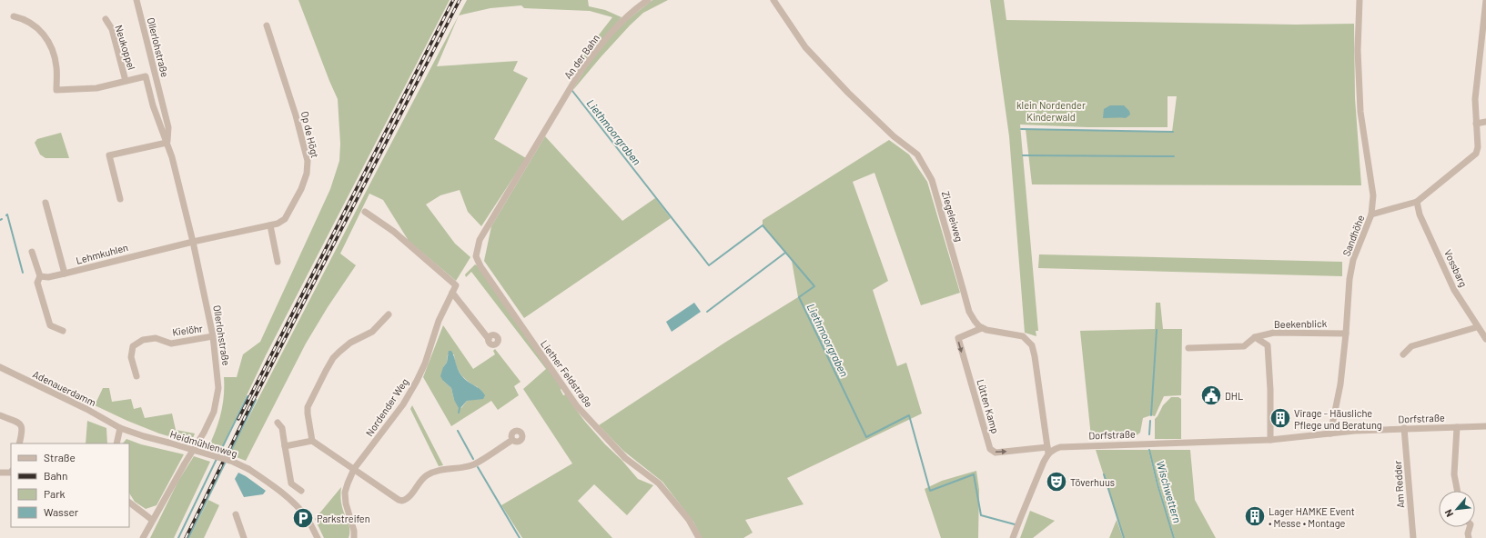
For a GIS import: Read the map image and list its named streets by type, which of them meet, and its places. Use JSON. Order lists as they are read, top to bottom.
{
  "streets": {
    "street": [
      "Neukoppel",
      "Ollerlohstraße",
      "An der Bahn",
      "Op de Högt",
      "Ziegeleiweg",
      "Sandhöhe",
      "Lehmkuhlen",
      "Vossbarg",
      "Beekenblick",
      "Kielöhr",
      "Liether Feldstraße",
      "Adenauerdamm",
      "Lütten Kamp",
      "Nordender Weg",
      "Dorfstraße",
      "Heidmühlenweg",
      "Am Redder"
    ]
  },
  "crossings": [
    ["Neukoppel", "Ollerlohstraße"],
    ["Ollerlohstraße", "Op de Högt"],
    ["Ollerlohstraße", "Lehmkuhlen"],
    ["Ollerlohstraße", "Kielöhr"],
    ["An der Bahn", "Liether Feldstraße"],
    ["Op de Högt", "Lehmkuhlen"],
    ["Ziegeleiweg", "Lütten Kamp"],
    ["Sandhöhe", "Beekenblick"],
    ["Sandhöhe", "Dorfstraße"],
    ["Adenauerdamm", "Heidmühlenweg"],
    ["Lütten Kamp", "Dorfstraße"],
    ["Dorfstraße", "Am Redder"]
  ],
  "water": ["Liethmoorgraben", "Wischwettern"],
  "parks": ["klein Nordender Kinderwald"],
  "places": {
    "public building": ["DHL"],
    "building": ["Virage - Häusliche Pflege und Beratung", "Lager HAMKE Event • Messe • Montage"],
    "theatre": ["Töverhuus"],
    "parking": ["Parkstreifen"]
  },
  "legend": [
    "Straße",
    "Bahn",
    "Park",
    "Wasser"
  ],
  "north": "bottom left"
}
